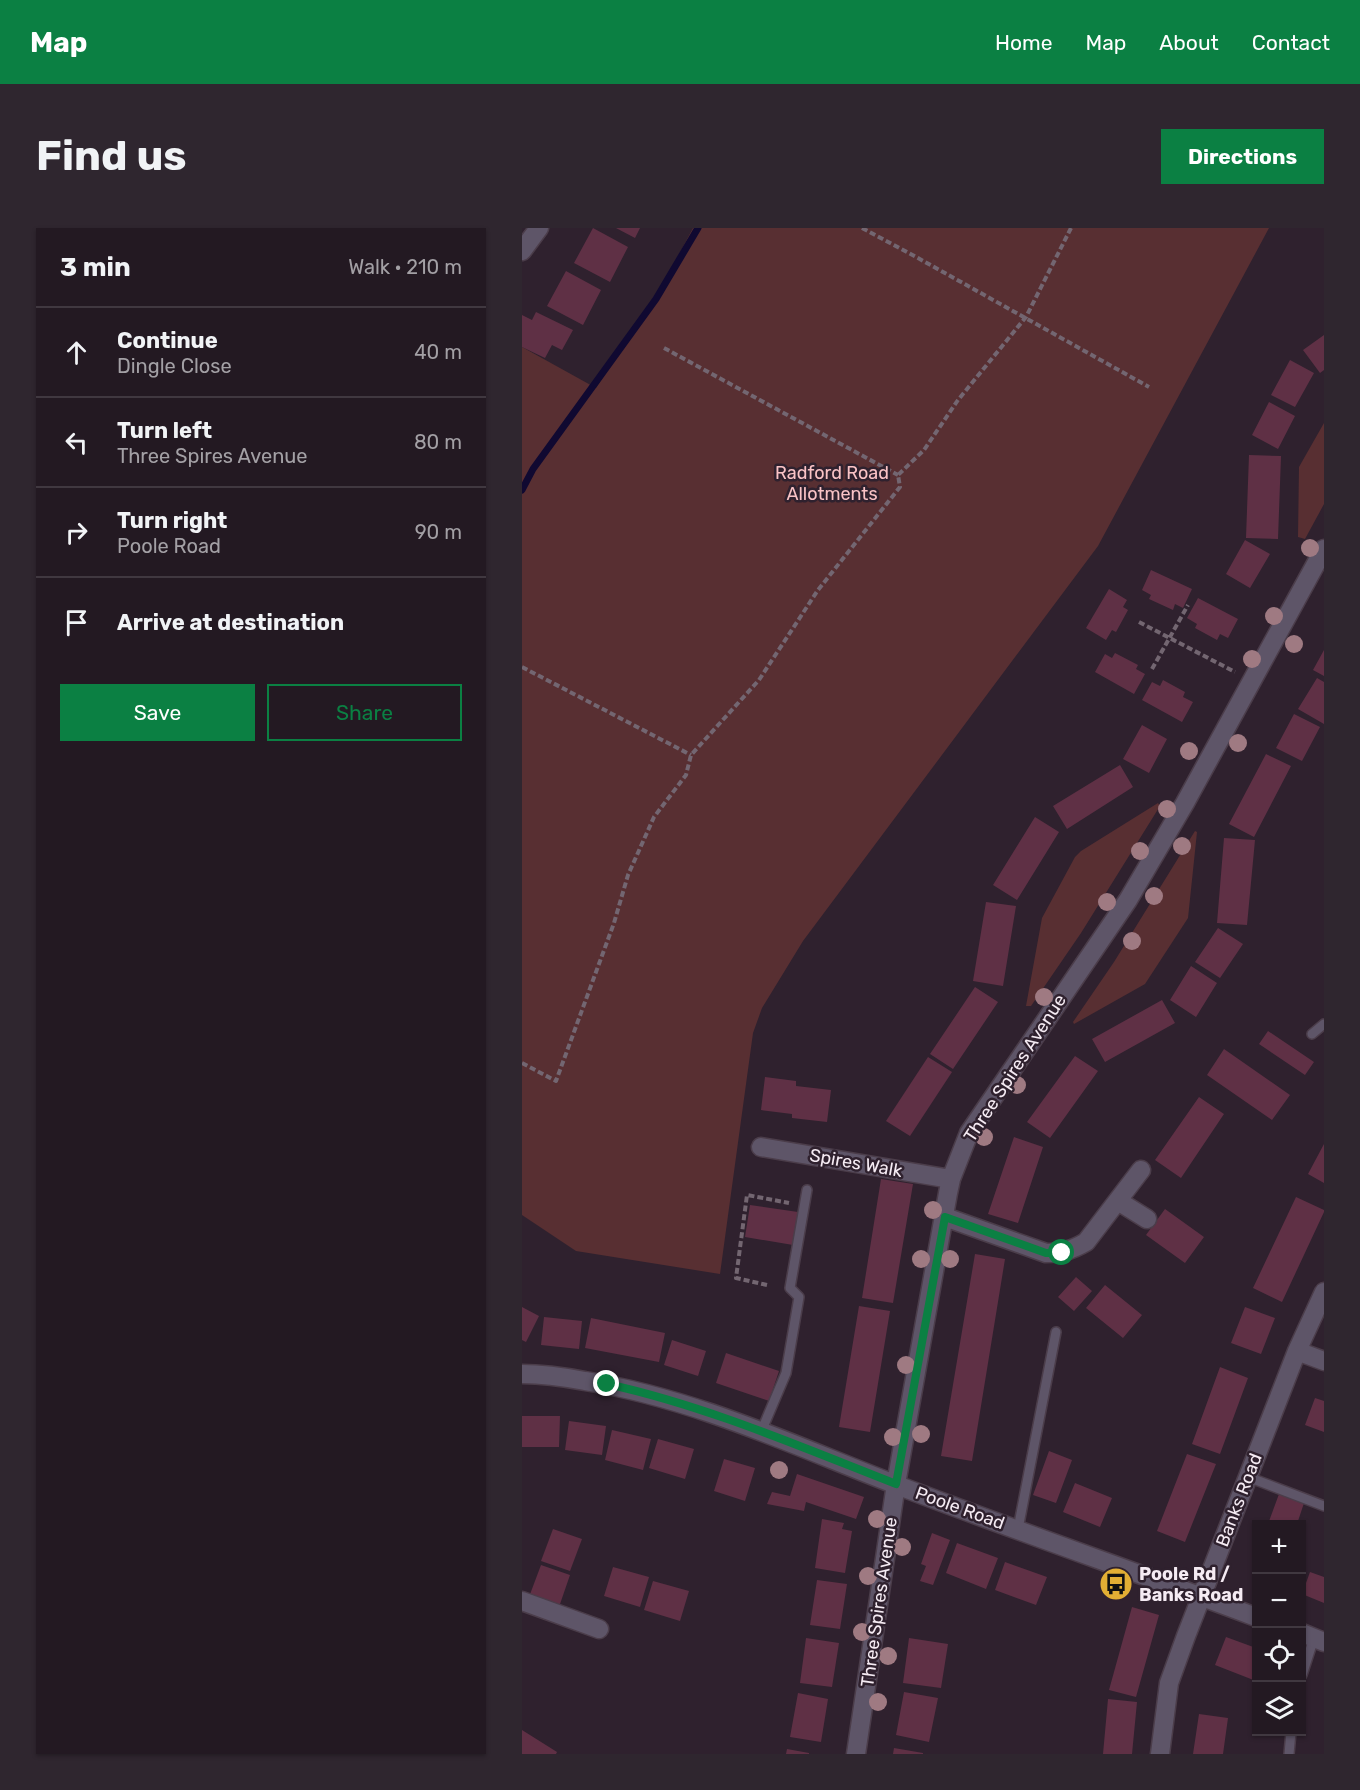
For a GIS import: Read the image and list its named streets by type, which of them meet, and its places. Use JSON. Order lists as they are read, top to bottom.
{
  "streets": {
    "street": [
      "Three Spires Avenue",
      "Spires Walk",
      "Banks Road",
      "Poole Road"
    ]
  },
  "crossings": [
    ["Three Spires Avenue", "Spires Walk"],
    ["Three Spires Avenue", "Poole Road"],
    ["Banks Road", "Poole Road"]
  ],
  "parks": ["Radford Road Allotments"],
  "places": {
    "bus stop": ["Poole Rd / Banks Road"]
  },
  "page": {
    "header": "Map",
    "nav": [
      "Home",
      "Map",
      "About",
      "Contact"
    ],
    "buttons": [
      "Directions",
      ["Save", "Share"]
    ],
    "title": "Find us",
    "heading": ["3 min", "Walk · 210 m"],
    "list": [
      ["Continue", "Dingle Close", "40 m"],
      ["Turn left", "Three Spires Avenue", "80 m"],
      ["Turn right", "Poole Road", "90 m"],
      "Arrive at destination"
    ],
    "map_buttons": ["+", "−"]
  }
}
